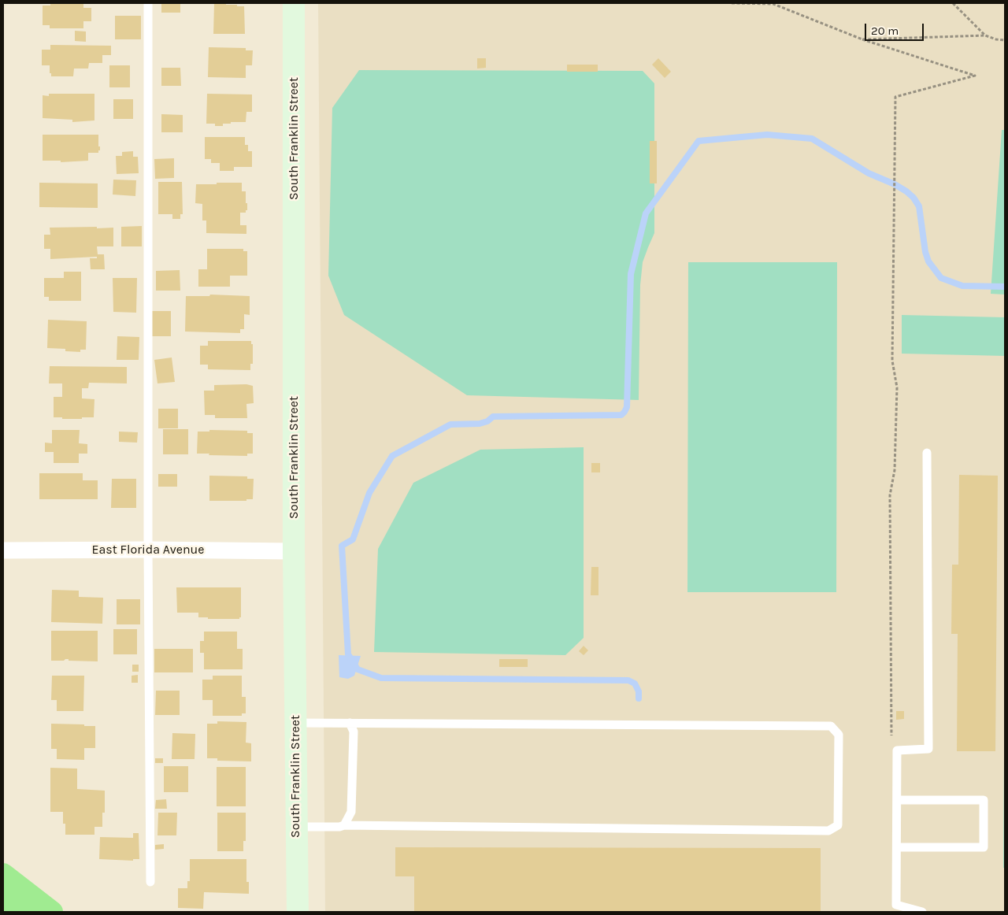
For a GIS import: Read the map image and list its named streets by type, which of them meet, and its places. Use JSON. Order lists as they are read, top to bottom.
{
  "streets": {
    "street": ["South Franklin Street", "East Florida Avenue"]
  },
  "crossings": [
    ["South Franklin Street", "East Florida Avenue"]
  ],
  "scale_bar": "20 m"
}
